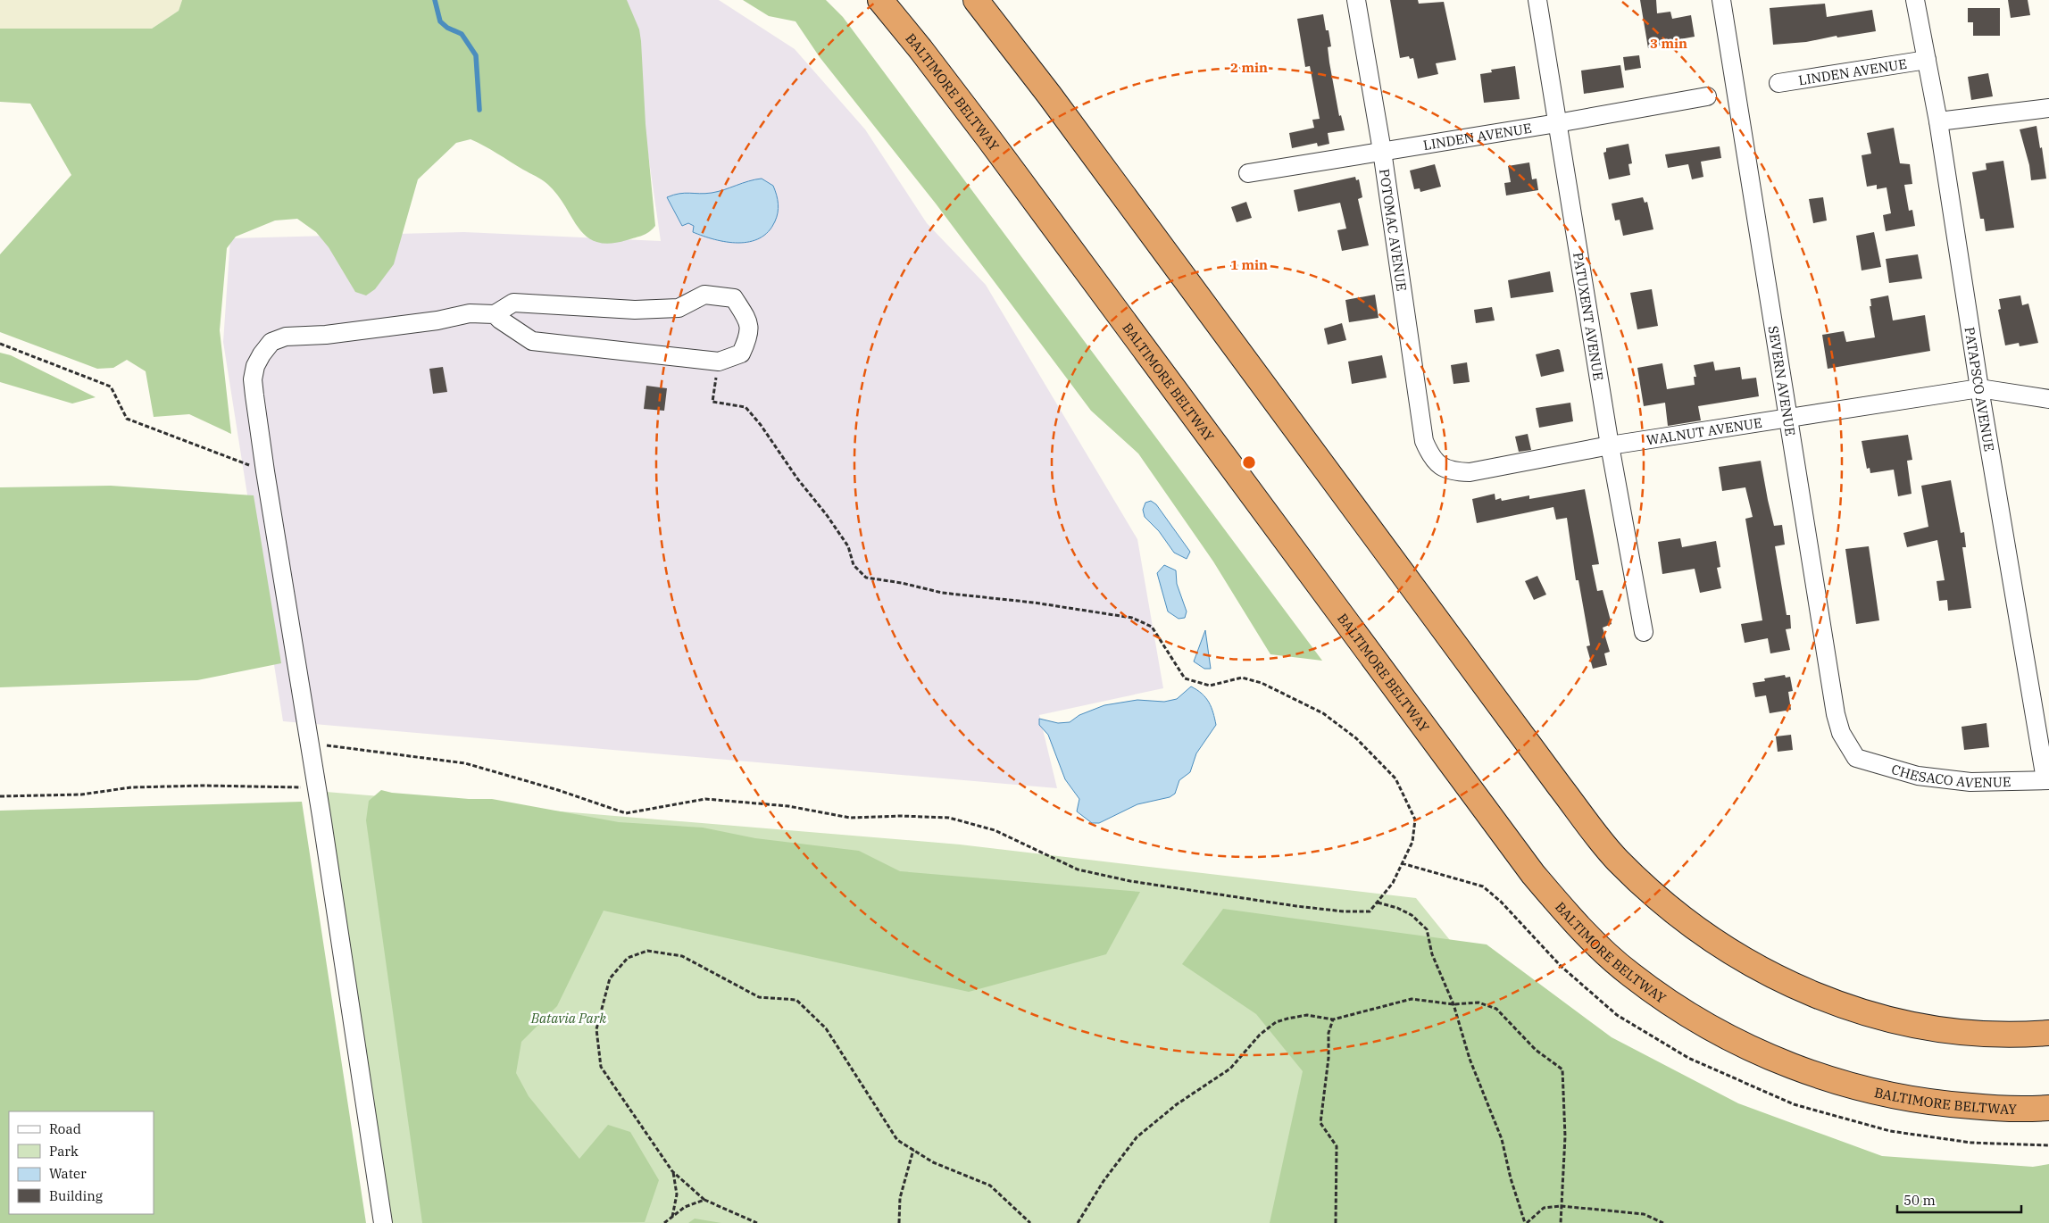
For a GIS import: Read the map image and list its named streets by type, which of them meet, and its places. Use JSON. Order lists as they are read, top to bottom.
{
  "streets": {
    "highway": ["BALTIMORE BELTWAY"],
    "street": [
      "LINDEN AVENUE",
      "POTOMAC AVENUE",
      "PATUXENT AVENUE",
      "SEVERN AVENUE",
      "PATAPSCO AVENUE",
      "WALNUT AVENUE",
      "CHESACO AVENUE"
    ]
  },
  "crossings": [
    ["LINDEN AVENUE", "POTOMAC AVENUE"],
    ["LINDEN AVENUE", "PATUXENT AVENUE"],
    ["LINDEN AVENUE", "PATAPSCO AVENUE"],
    ["POTOMAC AVENUE", "WALNUT AVENUE"],
    ["PATUXENT AVENUE", "WALNUT AVENUE"],
    ["SEVERN AVENUE", "WALNUT AVENUE"],
    ["SEVERN AVENUE", "CHESACO AVENUE"],
    ["PATAPSCO AVENUE", "WALNUT AVENUE"],
    ["PATAPSCO AVENUE", "CHESACO AVENUE"]
  ],
  "parks": ["Batavia Park"],
  "legend": [
    "Road",
    "Park",
    "Water",
    "Building"
  ],
  "scale_bar": "50 m",
  "rings": ["3 min", "2 min", "1 min"]
}
